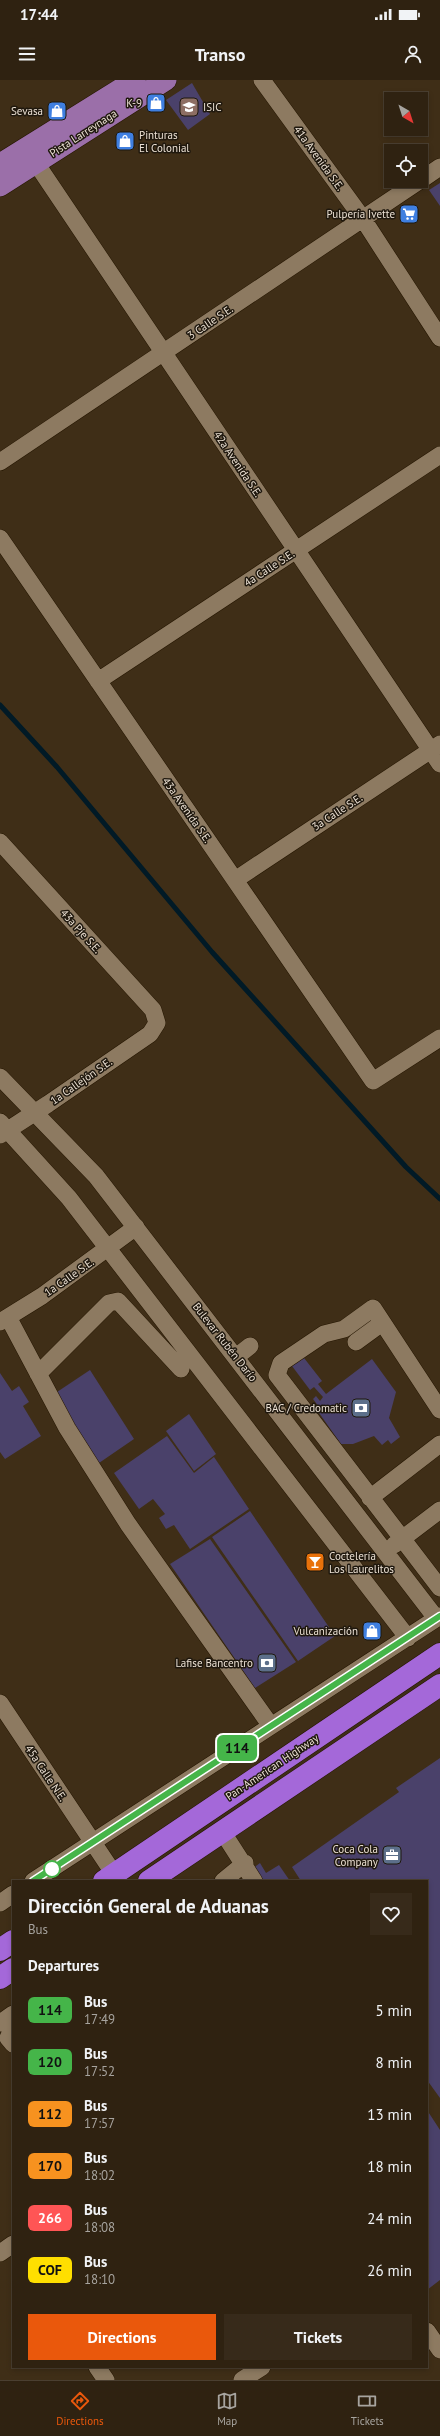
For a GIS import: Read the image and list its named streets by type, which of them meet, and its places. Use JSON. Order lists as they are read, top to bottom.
{
  "streets": {
    "highway": ["Pan-American Highway"],
    "main road": ["Pista Larreynaga"],
    "street": [
      "41a Avenida S.E.",
      "3 Calle S.E.",
      "42a Avenida S.E.",
      "4a Calle S.E.",
      "43a Avenida S.E.",
      "3a Calle S.E.",
      "43a Pje S.E.",
      "1a Callejón S.E.",
      "1a Calle S.E.",
      "Bulevar Rubén Darío",
      "45a Calle N.E."
    ]
  },
  "crossings": [
    ["Pista Larreynaga", "42a Avenida S.E."],
    ["41a Avenida S.E.", "3 Calle S.E."],
    ["3 Calle S.E.", "42a Avenida S.E."],
    ["42a Avenida S.E.", "4a Calle S.E."],
    ["42a Avenida S.E.", "3a Calle S.E."],
    ["4a Calle S.E.", "43a Avenida S.E."],
    ["43a Avenida S.E.", "3a Calle S.E."],
    ["43a Pje S.E.", "1a Callejón S.E."],
    ["1a Callejón S.E.", "Bulevar Rubén Darío"],
    ["1a Calle S.E.", "Bulevar Rubén Darío"],
    ["Pan-American Highway", "45a Calle N.E."]
  ],
  "places": {
    "shop": [
      "K-9",
      "Sevasa",
      "Pinturas El Colonial",
      "Vulcanización"
    ],
    "school or university": ["ISIC"],
    "supermarket": ["Pulpería Ivette"],
    "bank": ["BAC / Credomatic", "Lafise Bancentro"],
    "bar": ["Coctelería Los Laurelitos"],
    "office": ["Coca Cola Company"]
  },
  "lines": ["bus line 114"],
  "north": "bottom right",
  "page": {
    "status": "17:44",
    "header": "Transo",
    "on_map": "114",
    "heading": [
      ["Dirección General de Aduanas", "Bus"],
      "Departures"
    ],
    "list": [
      {
        "mark": "114",
        "name": "Bus",
        "note": "17:49",
        "value": "5 min"
      },
      {
        "mark": "120",
        "name": "Bus",
        "note": "17:52",
        "value": "8 min"
      },
      {
        "mark": "112",
        "name": "Bus",
        "note": "17:57",
        "value": "13 min"
      },
      {
        "mark": "170",
        "name": "Bus",
        "note": "18:02",
        "value": "18 min"
      },
      {
        "mark": "266",
        "name": "Bus",
        "note": "18:08",
        "value": "24 min"
      },
      {
        "mark": "COF",
        "name": "Bus",
        "note": "18:10",
        "value": "26 min"
      }
    ],
    "buttons": ["Directions", "Tickets"],
    "tabs": ["Directions", "Map", "Tickets"]
  }
}
